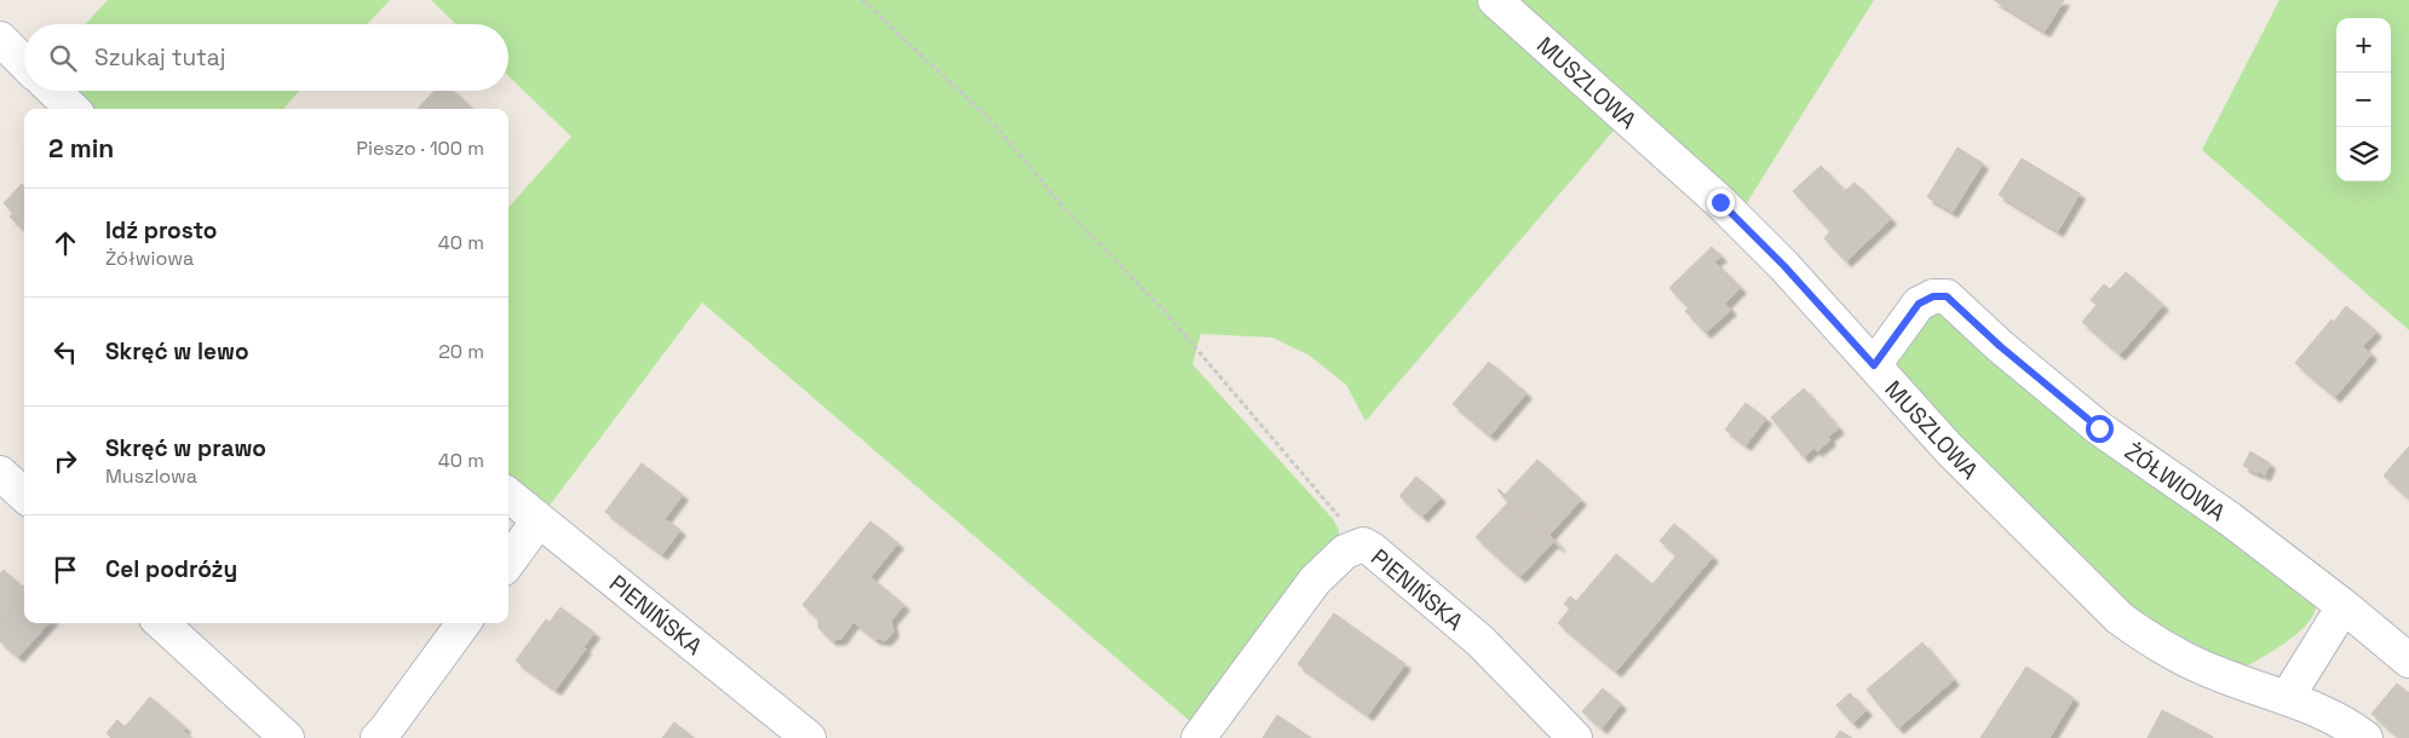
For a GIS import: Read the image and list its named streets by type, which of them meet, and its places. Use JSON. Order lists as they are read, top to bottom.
{
  "streets": {
    "street": ["MUSZLOWA", "ŻÓŁWIOWA", "PIENIŃSKA"]
  },
  "crossings": [
    ["MUSZLOWA", "ŻÓŁWIOWA"]
  ],
  "page": {
    "map_buttons": ["+", "−"],
    "search": "Szukaj tutaj",
    "heading": ["2 min", "Pieszo · 100 m"],
    "list": [
      ["Idź prosto", "Żółwiowa", "40 m"],
      ["Skręć w lewo", "20 m"],
      ["Skręć w prawo", "Muszlowa", "40 m"],
      "Cel podróży"
    ]
  }
}
